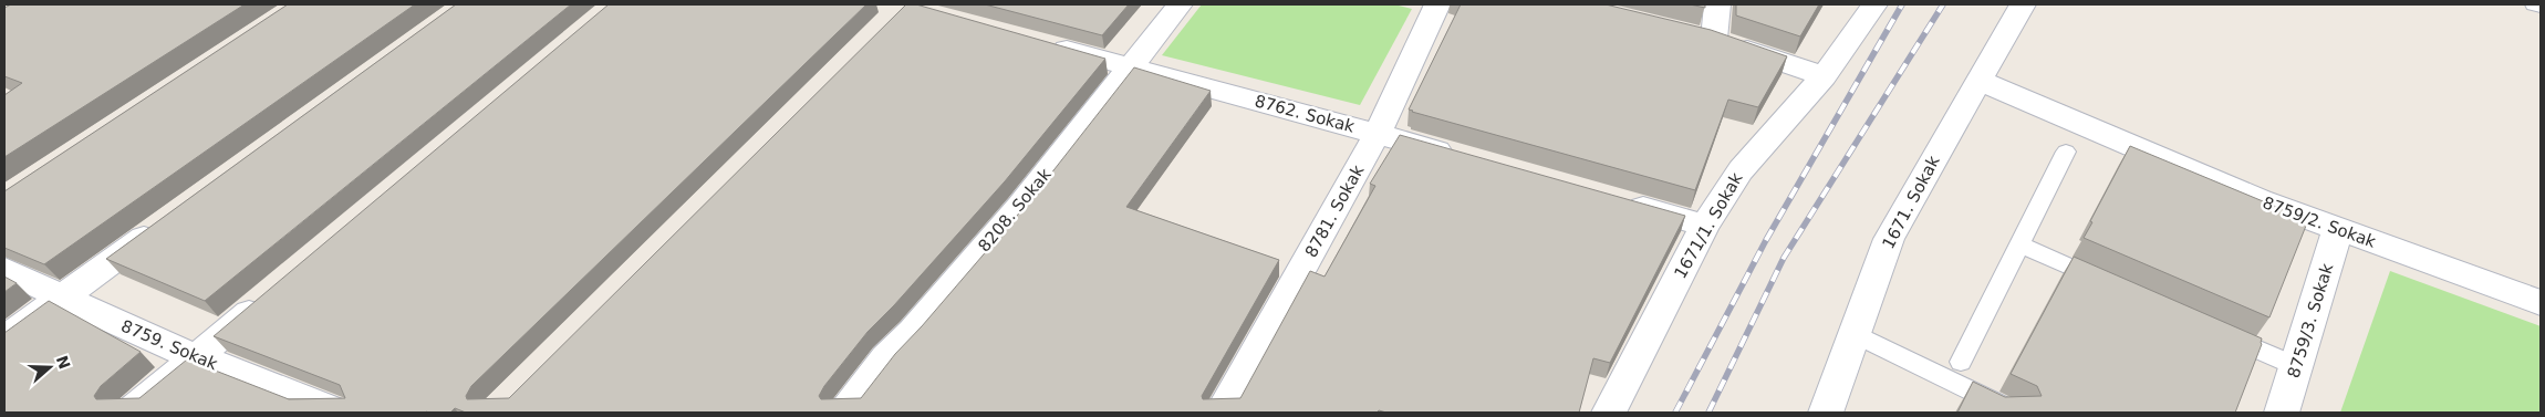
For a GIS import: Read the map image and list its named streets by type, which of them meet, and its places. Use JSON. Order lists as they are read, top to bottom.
{
  "streets": {
    "street": [
      "8762. Sokak",
      "1671. Sokak",
      "8208. Sokak",
      "8781. Sokak",
      "8759/2. Sokak",
      "1671/1. Sokak",
      "8759/3. Sokak",
      "8759. Sokak"
    ]
  },
  "crossings": [
    ["8762. Sokak", "8208. Sokak"],
    ["8762. Sokak", "8781. Sokak"],
    ["1671. Sokak", "8759/2. Sokak"],
    ["8759/2. Sokak", "8759/3. Sokak"]
  ],
  "north": "right"
}
